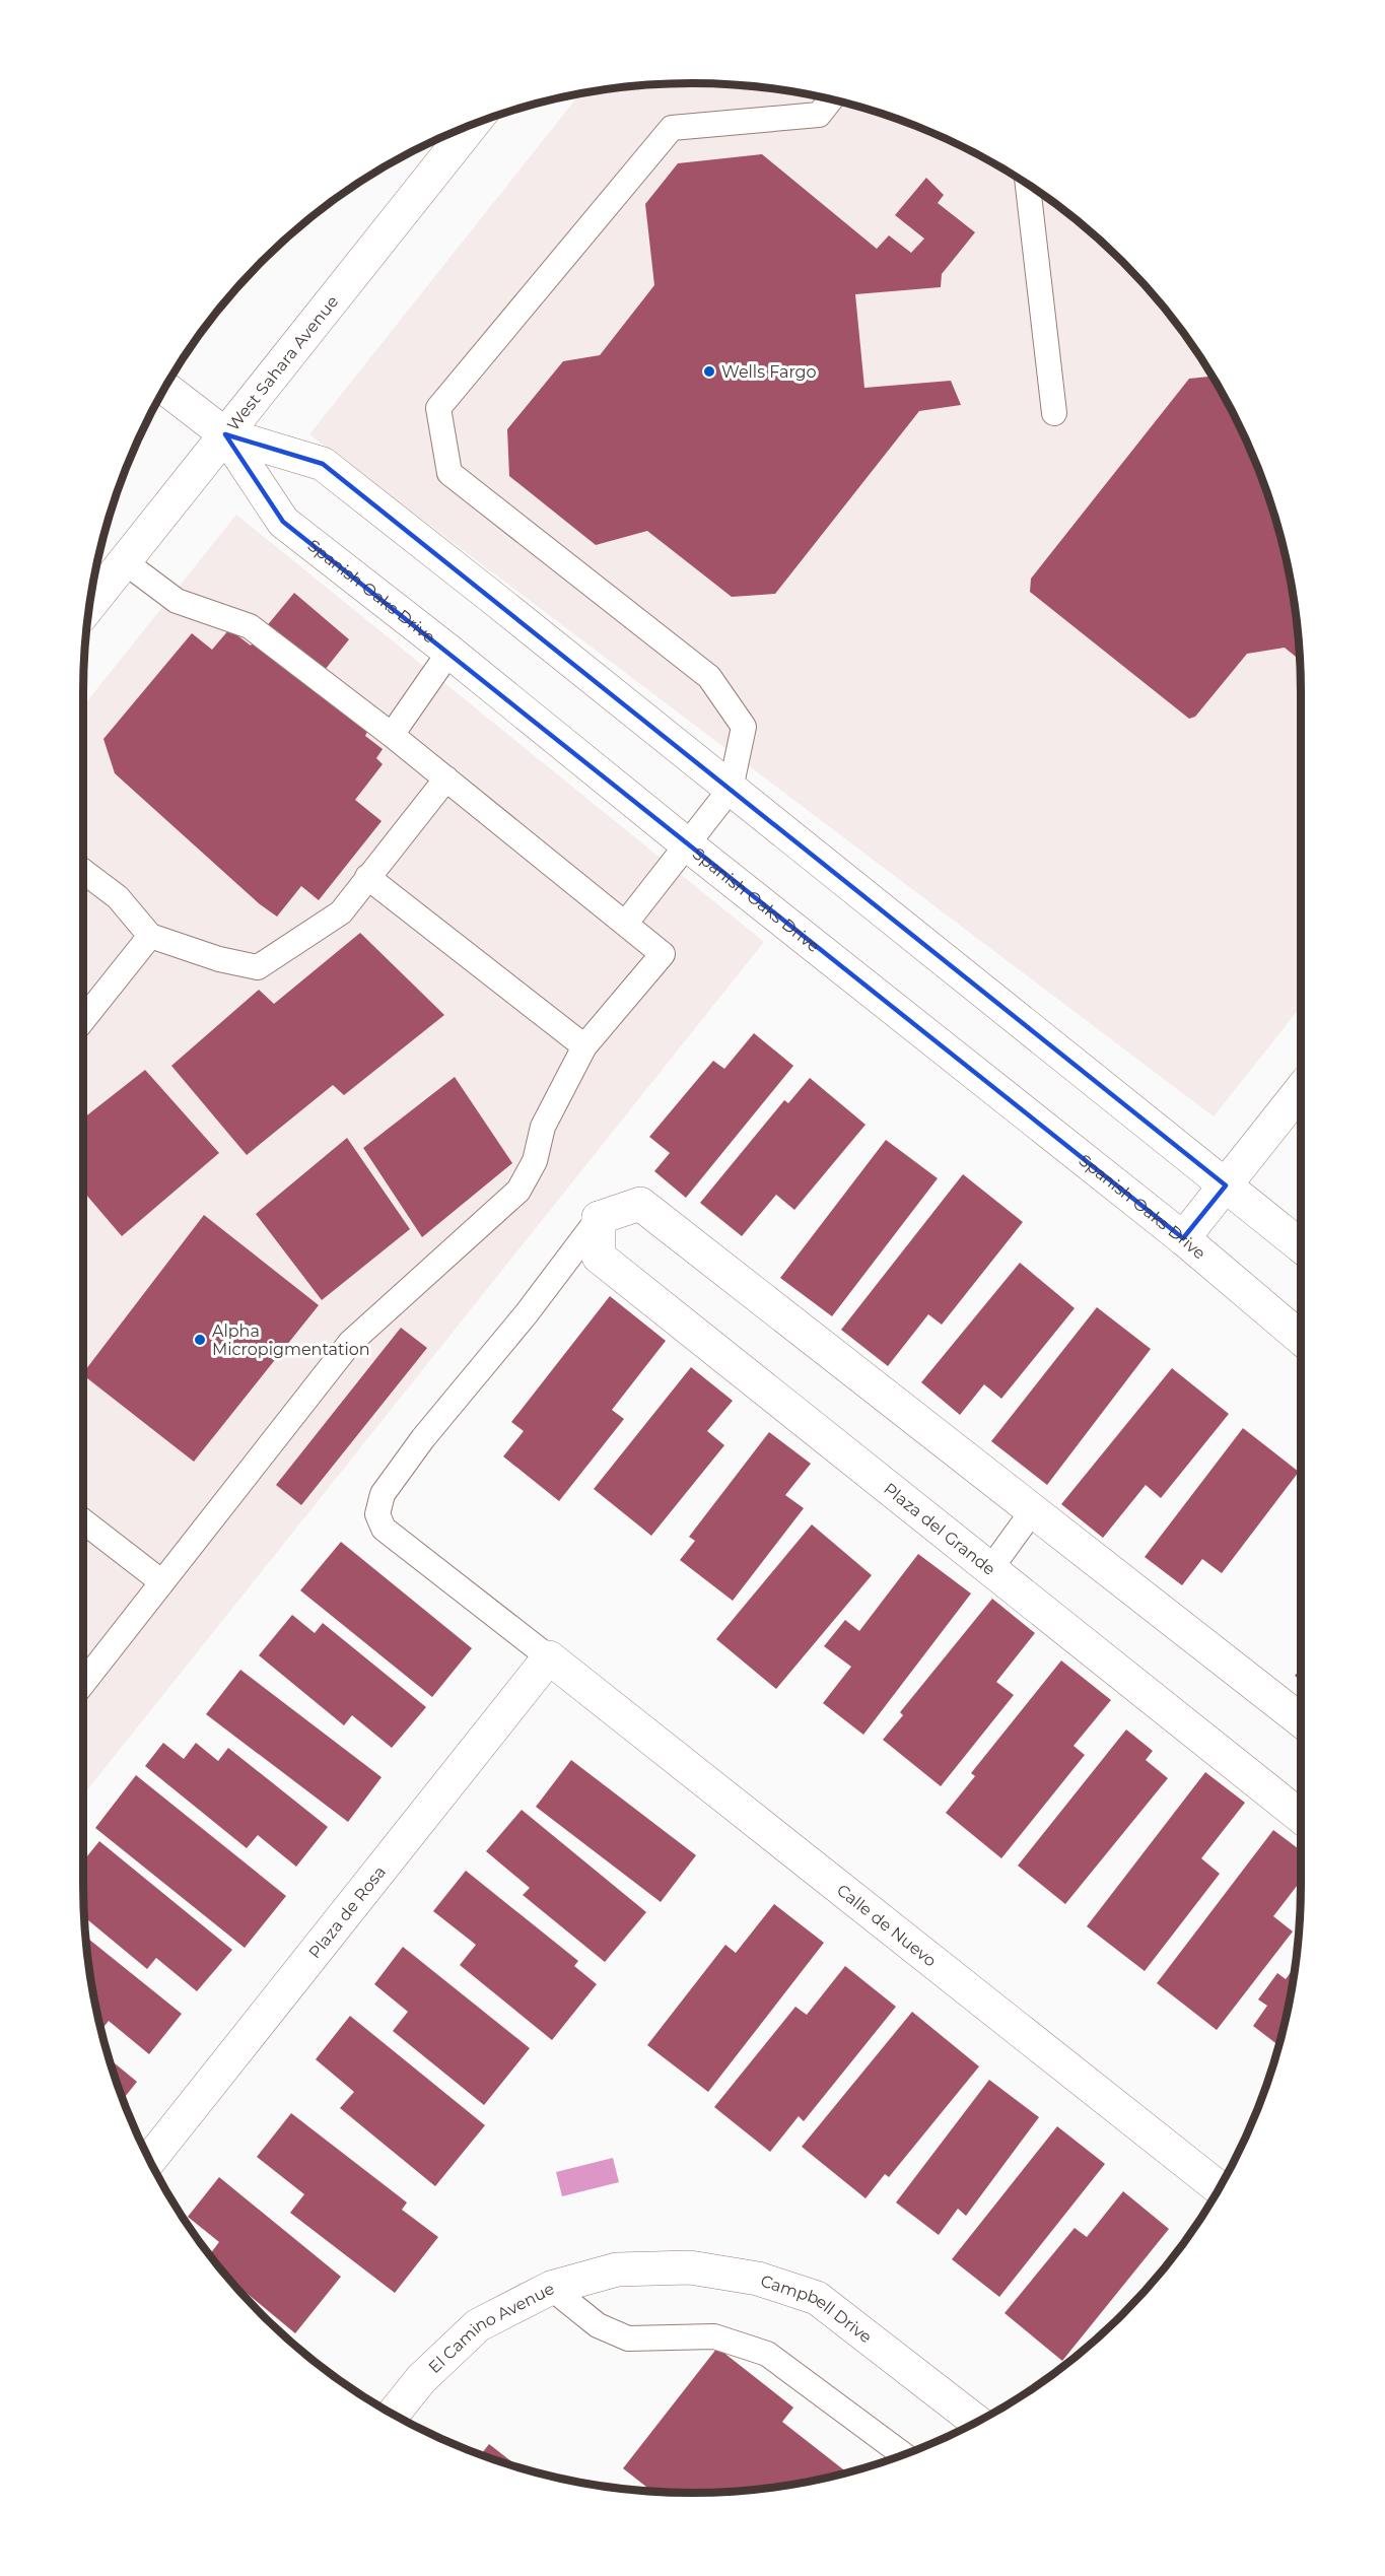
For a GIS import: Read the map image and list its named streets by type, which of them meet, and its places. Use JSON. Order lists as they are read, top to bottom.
{
  "streets": {
    "street": [
      "West Sahara Avenue",
      "Spanish Oaks Drive",
      "Plaza del Grande",
      "Plaza de Rosa",
      "Calle de Nuevo",
      "Campbell Drive",
      "El Camino Avenue"
    ]
  },
  "crossings": [
    ["West Sahara Avenue", "Spanish Oaks Drive"],
    ["Plaza de Rosa", "Calle de Nuevo"],
    ["Campbell Drive", "El Camino Avenue"]
  ],
  "places": ["Wells Fargo", "Alpha Micropigmentation"]
}
